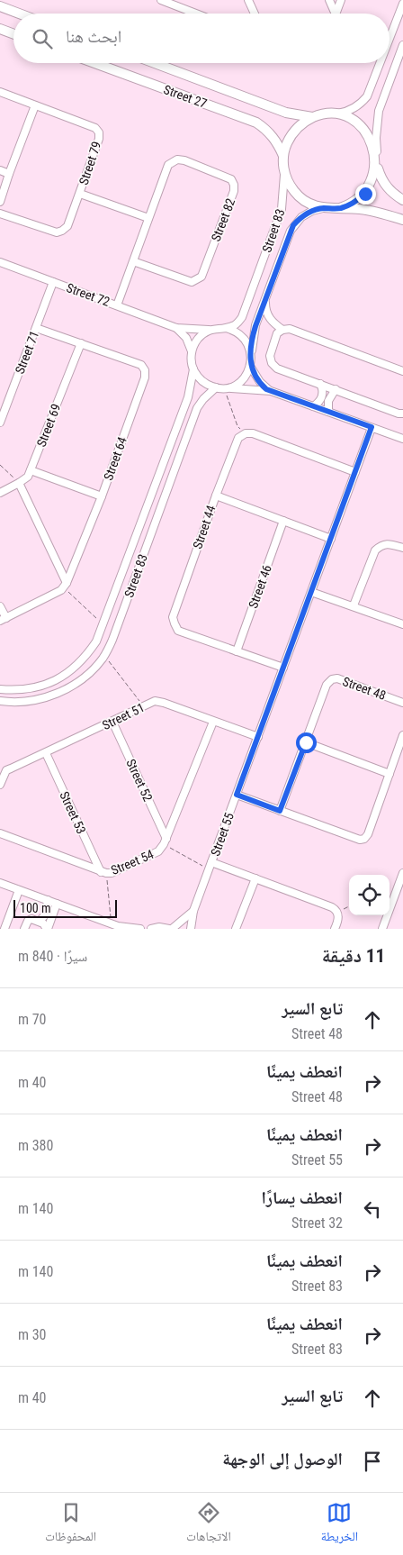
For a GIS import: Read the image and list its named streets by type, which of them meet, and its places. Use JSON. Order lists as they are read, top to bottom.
{
  "streets": {
    "main road": ["Street 27"],
    "street": [
      "Street 79",
      "Street 82",
      "Street 83",
      "Street 72",
      "Street 71",
      "Street 69",
      "Street 64",
      "Street 44",
      "Street 46",
      "Street 48",
      "Street 51",
      "Street 52",
      "Street 53",
      "Street 55",
      "Street 54"
    ]
  },
  "crossings": [
    ["Street 27", "Street 83"],
    ["Street 82", "Street 72"],
    ["Street 83", "Street 72"],
    ["Street 72", "Street 71"],
    ["Street 71", "Street 64"],
    ["Street 69", "Street 64"],
    ["Street 44", "Street 46"],
    ["Street 44", "Street 55"],
    ["Street 51", "Street 52"],
    ["Street 51", "Street 53"],
    ["Street 51", "Street 55"],
    ["Street 51", "Street 54"],
    ["Street 52", "Street 54"],
    ["Street 53", "Street 54"]
  ],
  "scale_bar": "100 m",
  "page": {
    "search": "ابحث هنا",
    "scale": "100 m",
    "heading": ["11 دقيقة", "سيرًا · 840 m"],
    "list": [
      ["تابع السير", "Street 48", "70 m"],
      ["انعطف يمينًا", "Street 48", "40 m"],
      ["انعطف يمينًا", "Street 55", "380 m"],
      ["انعطف يسارًا", "Street 32", "140 m"],
      ["انعطف يمينًا", "Street 83", "140 m"],
      ["انعطف يمينًا", "Street 83", "30 m"],
      ["تابع السير", "40 m"],
      "الوصول إلى الوجهة"
    ],
    "nav": ["الخريطة", "الاتجاهات", "المحفوظات"]
  }
}
